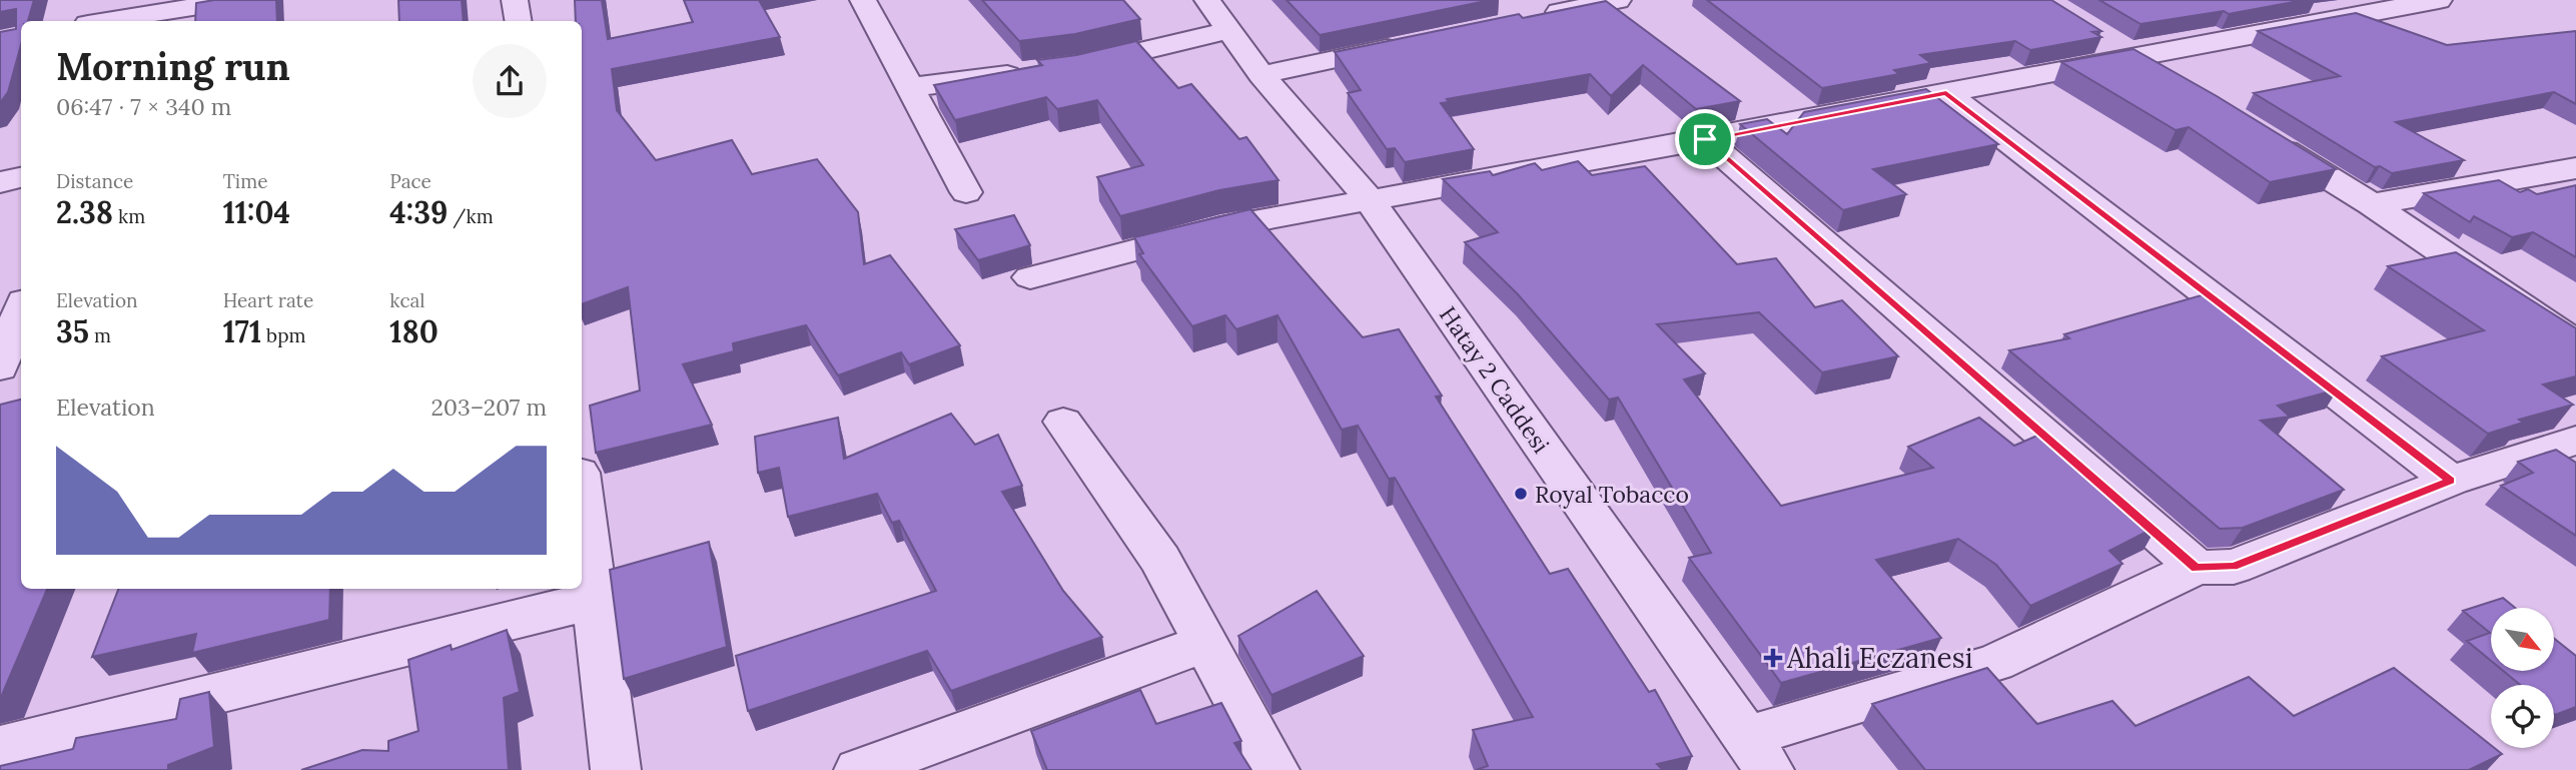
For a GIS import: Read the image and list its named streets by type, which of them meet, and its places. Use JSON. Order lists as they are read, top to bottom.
{
  "streets": {
    "street": ["Hatay 2 Caddesi"]
  },
  "places": {
    "other": ["Royal Tobacco"],
    "health": ["Ahali Eczanesi"]
  },
  "north": "bottom right",
  "page": {
    "heading": ["Morning run", "06:47 · 7 × 340 m"],
    "stats": [
      ["Distance", "2.38 km"],
      ["Time", "11:04"],
      ["Pace", "4:39 /km"],
      ["Elevation", "35 m"],
      ["Heart rate", "171 bpm"],
      ["kcal", "180"]
    ],
    "chart": ["Elevation", "203–207 m"]
  }
}
